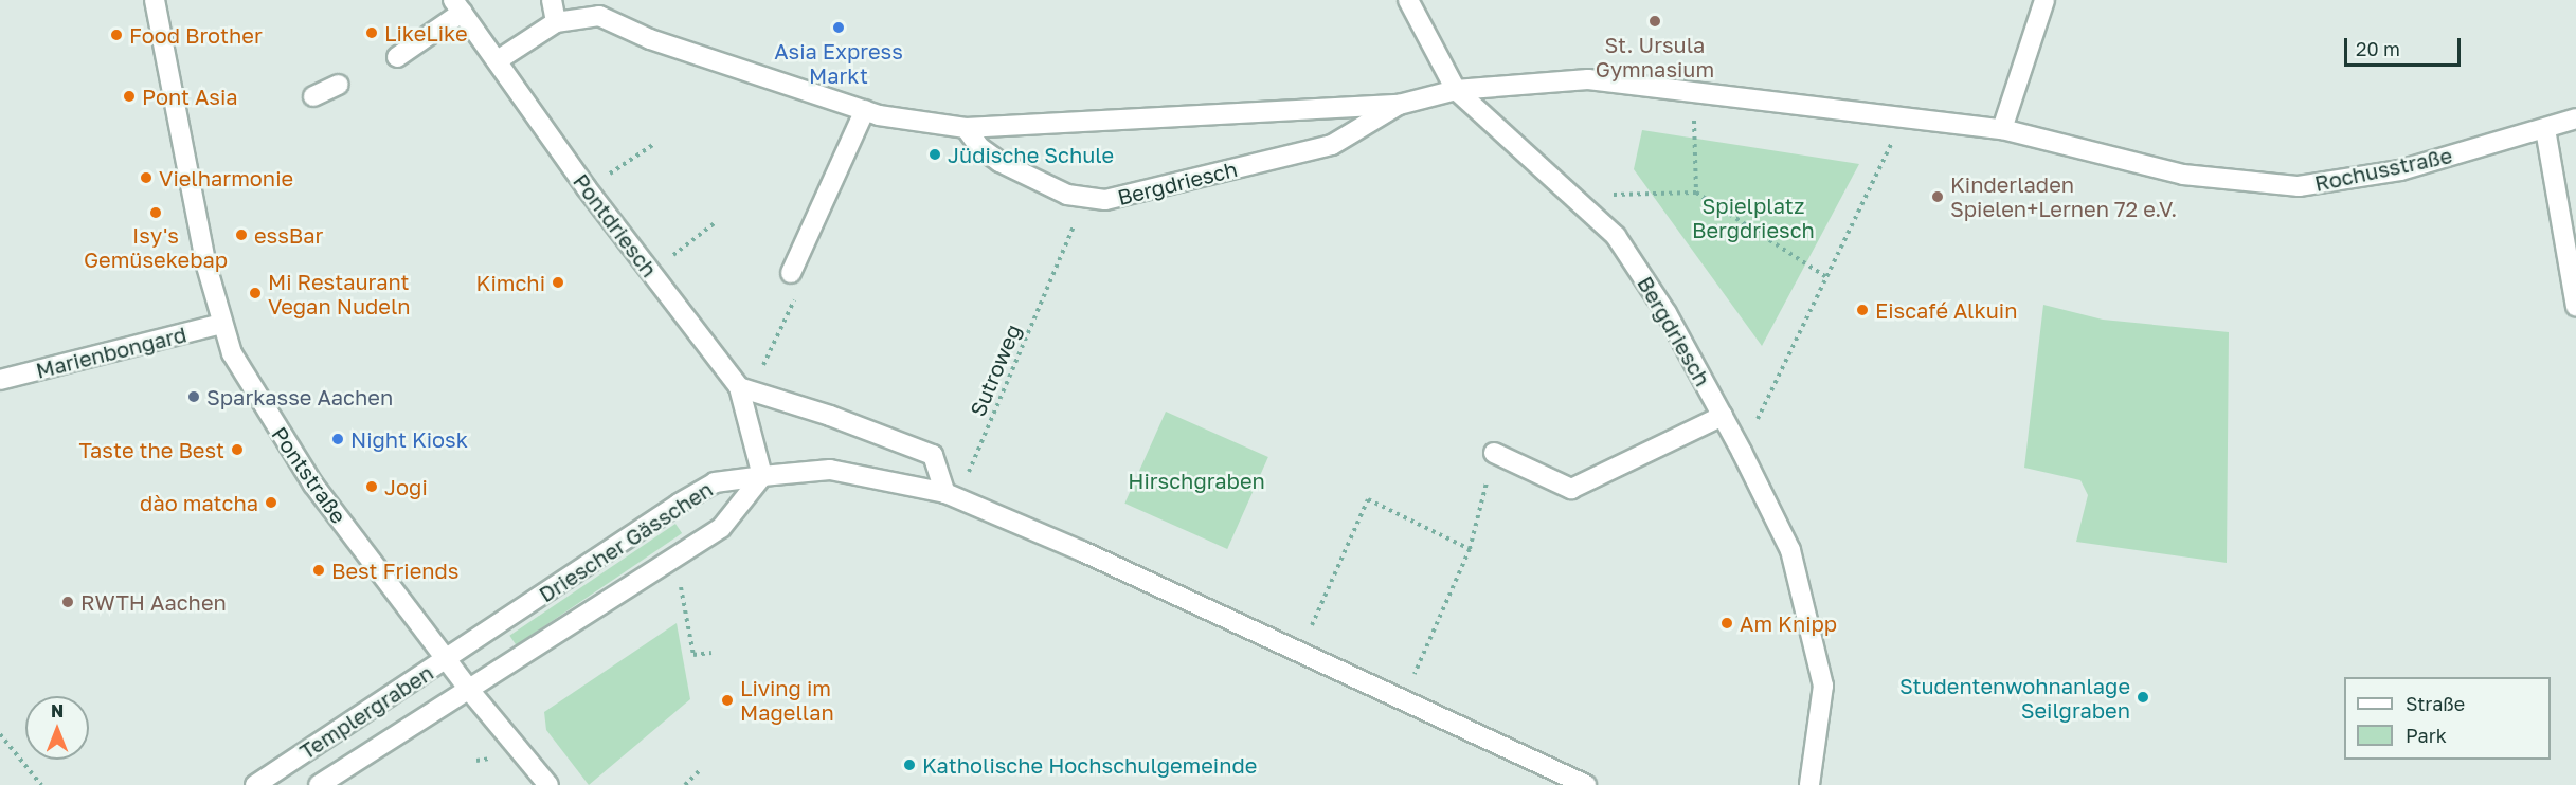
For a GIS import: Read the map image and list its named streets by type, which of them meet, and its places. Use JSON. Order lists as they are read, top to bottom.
{
  "streets": {
    "street": [
      "Rochusstraße",
      "Bergdriesch",
      "Pontdriesch",
      "Marienbongard",
      "Pontstraße",
      "Driescher Gässchen",
      "Templergraben"
    ],
    "path": ["Sutroweg"]
  },
  "crossings": [
    ["Rochusstraße", "Bergdriesch"],
    ["Pontdriesch", "Driescher Gässchen"],
    ["Marienbongard", "Pontstraße"],
    ["Pontstraße", "Driescher Gässchen"],
    ["Pontstraße", "Templergraben"],
    ["Driescher Gässchen", "Templergraben"]
  ],
  "parks": ["Spielplatz Bergdriesch", "Hirschgraben"],
  "places": [
    "St. Ursula Gymnasium",
    "Asia Express Markt",
    "LikeLike",
    "Food Brother",
    "Pont Asia",
    "Jüdische Schule",
    "Vielharmonie",
    "Kinderladen Spielen+Lernen 72 e.V.",
    "Isy's Gemüsekebap",
    "essBar",
    "Kimchi",
    "Mi Restaurant Vegan Nudeln",
    "Eiscafé Alkuin",
    "Sparkasse Aachen",
    "Night Kiosk",
    "Taste the Best",
    "Jogi",
    "dào matcha",
    "Best Friends",
    "RWTH Aachen",
    "Am Knipp",
    "Studentenwohnanlage Seilgraben",
    "Living im Magellan",
    "Katholische Hochschulgemeinde"
  ],
  "legend": ["Straße", "Park"],
  "scale_bar": "20 m",
  "north": "top"
}
